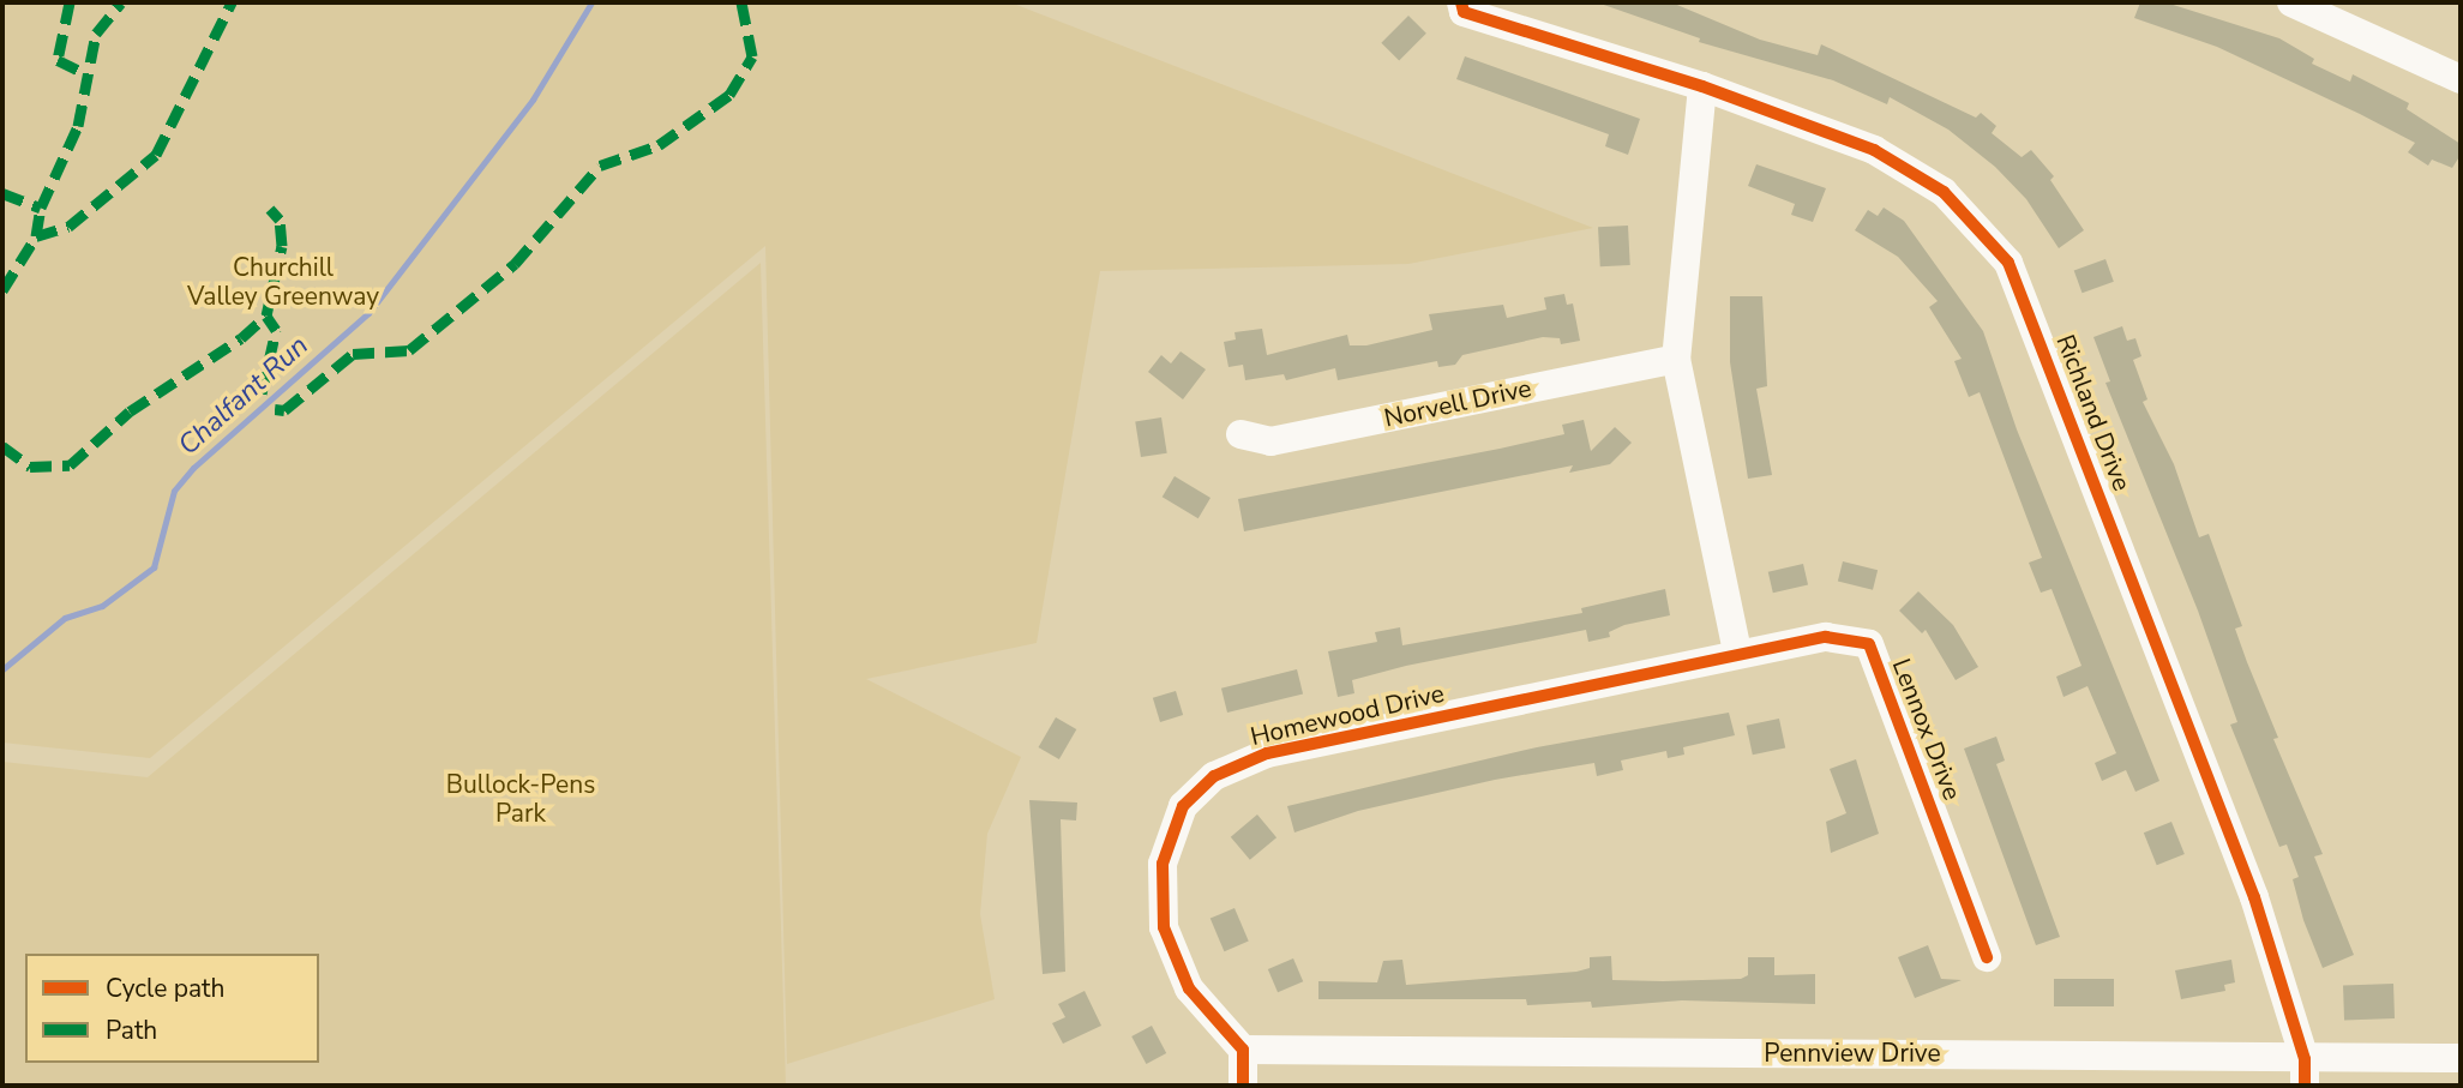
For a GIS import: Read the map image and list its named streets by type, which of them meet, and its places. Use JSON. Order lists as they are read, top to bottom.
{
  "streets": {
    "street": [
      "Norvell Drive",
      "Richland Drive",
      "Homewood Drive",
      "Lennox Drive",
      "Pennview Drive"
    ]
  },
  "crossings": [
    ["Richland Drive", "Pennview Drive"],
    ["Homewood Drive", "Lennox Drive"],
    ["Homewood Drive", "Pennview Drive"]
  ],
  "water": ["Chalfant Run"],
  "parks": ["Churchill Valley Greenway", "Bullock-Pens Park"],
  "legend": ["Cycle path", "Path"]
}
